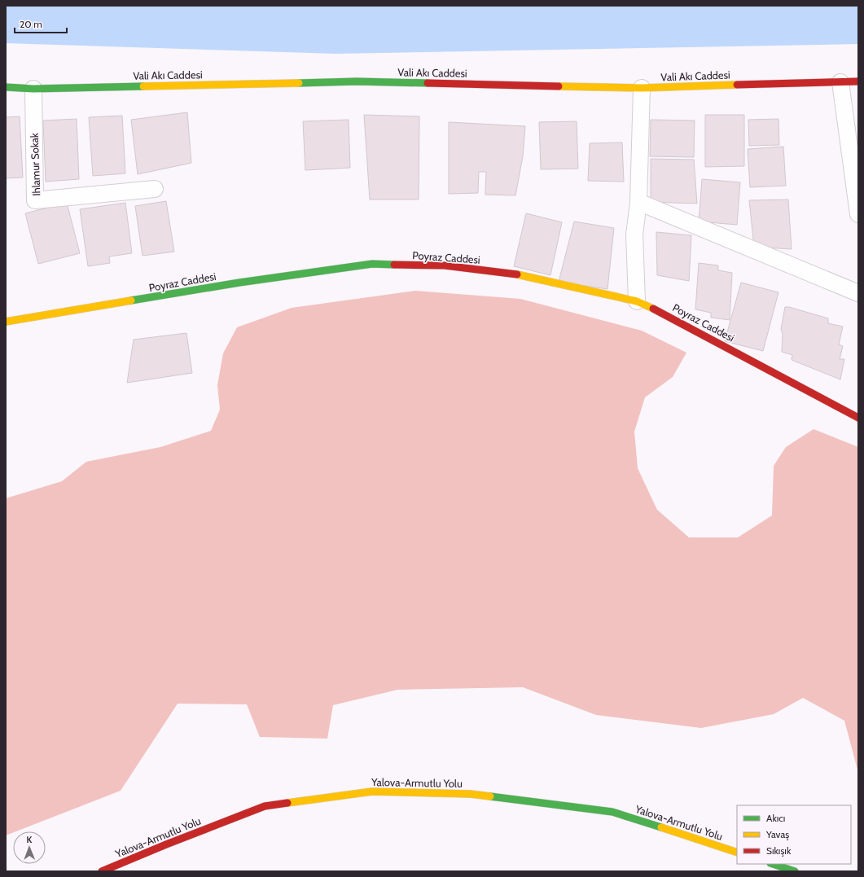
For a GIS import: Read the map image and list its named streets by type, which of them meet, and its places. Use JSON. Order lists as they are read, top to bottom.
{
  "streets": {
    "street": [
      "Vali Akı Caddesi",
      "Ihlamur Sokak",
      "Poyraz Caddesi",
      "Yalova-Armutlu Yolu"
    ]
  },
  "crossings": [
    ["Vali Akı Caddesi", "Ihlamur Sokak"]
  ],
  "legend": ["Akıcı", "Yavaş", "Sıkışık"],
  "scale_bar": "20 m",
  "north": "top"
}
